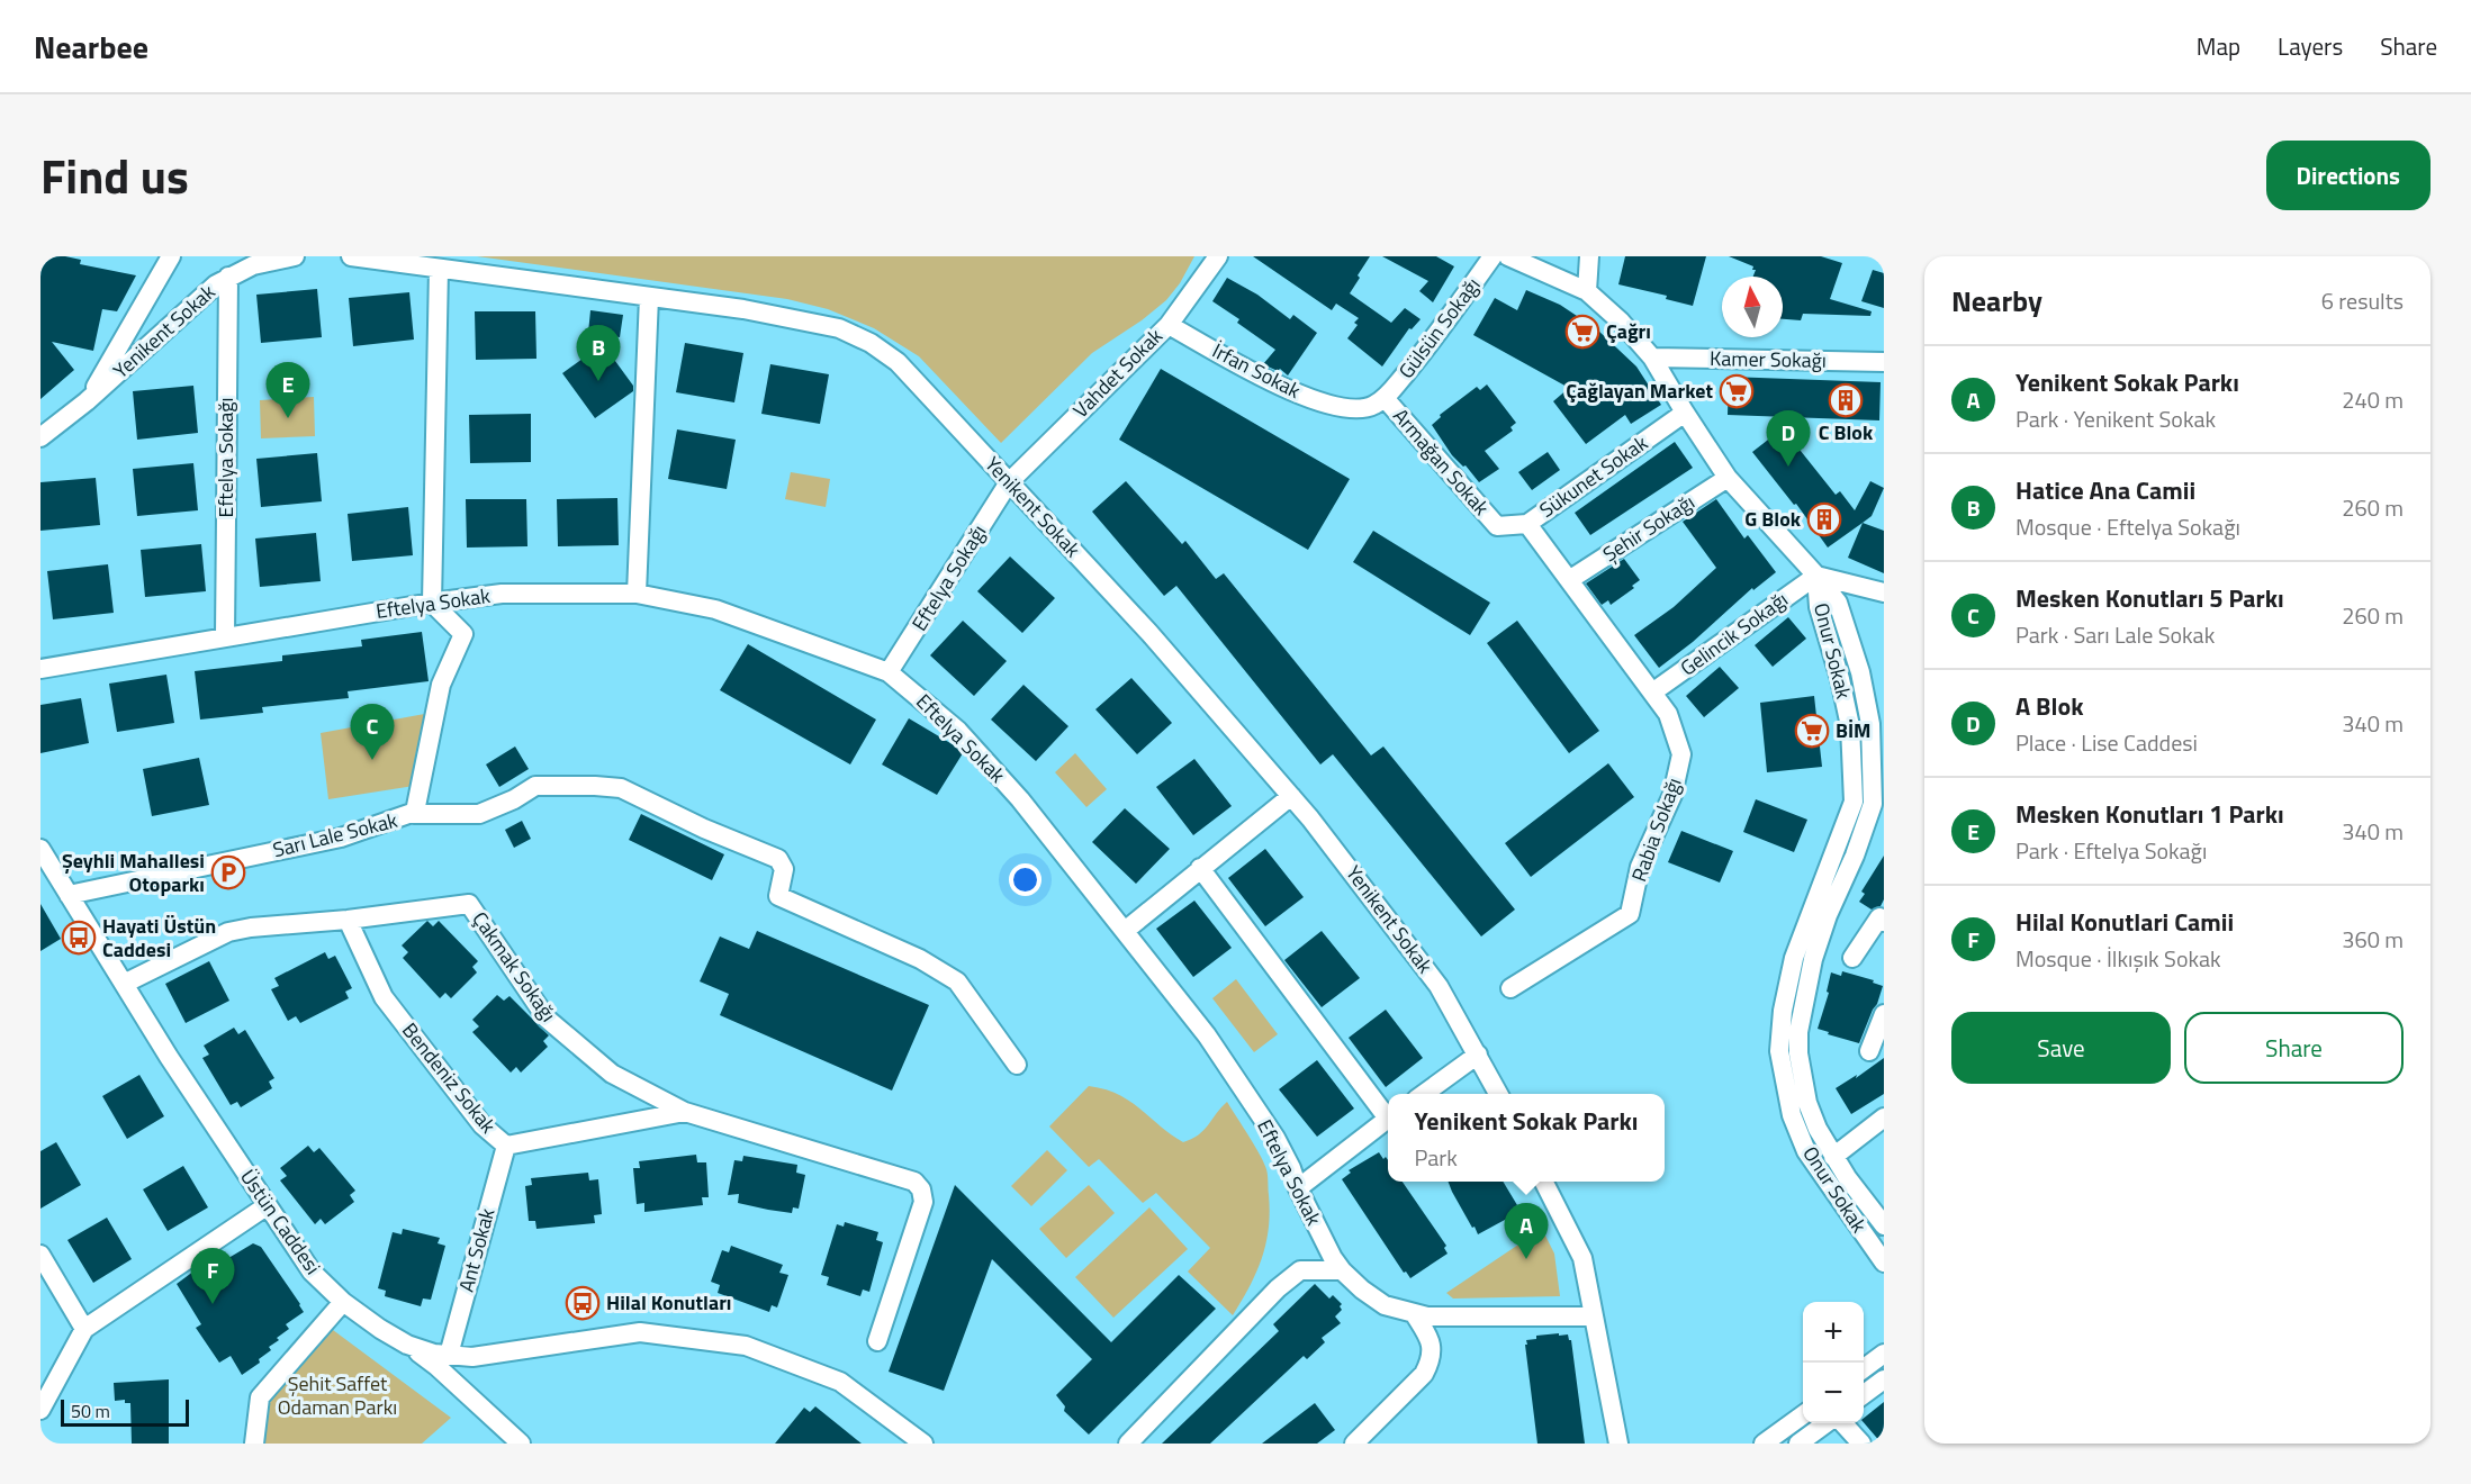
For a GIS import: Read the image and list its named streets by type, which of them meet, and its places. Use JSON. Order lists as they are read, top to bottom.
{
  "streets": {
    "street": [
      "Gülsün Sokağı",
      "Yenikent Sokak",
      "Kamer Sokağı",
      "İrfan Sokak",
      "Vahdet Sokak",
      "Eftelya Sokağı",
      "Armağan Sokak",
      "Sükunet Sokak",
      "Şehir Sokağı",
      "Eftelya Sokak",
      "Gelincik Sokağı",
      "Onur Sokak",
      "Rabia Sokağı",
      "Sarı Lale Sokak",
      "Çakmak Sokağı",
      "Bendeniz Sokak",
      "Üstün Caddesi",
      "Ant Sokak"
    ]
  },
  "crossings": [
    ["Gülsün Sokağı", "İrfan Sokak"],
    ["Gülsün Sokağı", "Armağan Sokak"],
    ["Yenikent Sokak", "Vahdet Sokak"],
    ["Yenikent Sokak", "Eftelya Sokağı"],
    ["İrfan Sokak", "Vahdet Sokak"],
    ["İrfan Sokak", "Armağan Sokak"],
    ["Vahdet Sokak", "Eftelya Sokağı"],
    ["Eftelya Sokağı", "Eftelya Sokak"],
    ["Armağan Sokak", "Sükunet Sokak"],
    ["Sükunet Sokak", "Rabia Sokağı"],
    ["Şehir Sokağı", "Rabia Sokağı"],
    ["Eftelya Sokak", "Sarı Lale Sokak"],
    ["Gelincik Sokağı", "Onur Sokak"],
    ["Gelincik Sokağı", "Rabia Sokağı"],
    ["Sarı Lale Sokak", "Üstün Caddesi"],
    ["Çakmak Sokağı", "Bendeniz Sokak"],
    ["Çakmak Sokağı", "Üstün Caddesi"],
    ["Bendeniz Sokak", "Ant Sokak"],
    ["Üstün Caddesi", "Ant Sokak"]
  ],
  "parks": ["Şehit Saffet Odaman Parkı"],
  "places": {
    "supermarket": ["Çağrı", "Çağlayan Market", "BİM"],
    "building": ["C Blok", "G Blok"],
    "parking": ["Şeyhli Mahallesi Otoparkı"],
    "bus stop": ["Hayati Üstün Caddesi", "Hilal Konutları"]
  },
  "scale_bar": "50 m",
  "north": "top",
  "page": {
    "header": "Nearbee",
    "nav": ["Map", "Layers", "Share"],
    "title": "Find us",
    "buttons": [
      "Directions",
      ["Save", "Share"]
    ],
    "heading": ["Nearby", "6 results"],
    "pins": [
      "B",
      "E",
      "D",
      "C",
      "A",
      "F"
    ],
    "list": [
      {
        "mark": "A",
        "name": "Yenikent Sokak Parkı",
        "note": "Park · Yenikent Sokak",
        "value": "240 m"
      },
      {
        "mark": "B",
        "name": "Hatice Ana Camii",
        "note": "Mosque · Eftelya Sokağı",
        "value": "260 m"
      },
      {
        "mark": "C",
        "name": "Mesken Konutları 5 Parkı",
        "note": "Park · Sarı Lale Sokak",
        "value": "260 m"
      },
      {
        "mark": "D",
        "name": "A Blok",
        "note": "Place · Lise Caddesi",
        "value": "340 m"
      },
      {
        "mark": "E",
        "name": "Mesken Konutları 1 Parkı",
        "note": "Park · Eftelya Sokağı",
        "value": "340 m"
      },
      {
        "mark": "F",
        "name": "Hilal Konutlari Camii",
        "note": "Mosque · İlkışık Sokak",
        "value": "360 m"
      }
    ],
    "popup": ["Yenikent Sokak Parkı", "Park"],
    "map_buttons": ["+", "−"],
    "scale": "50 m"
  }
}
